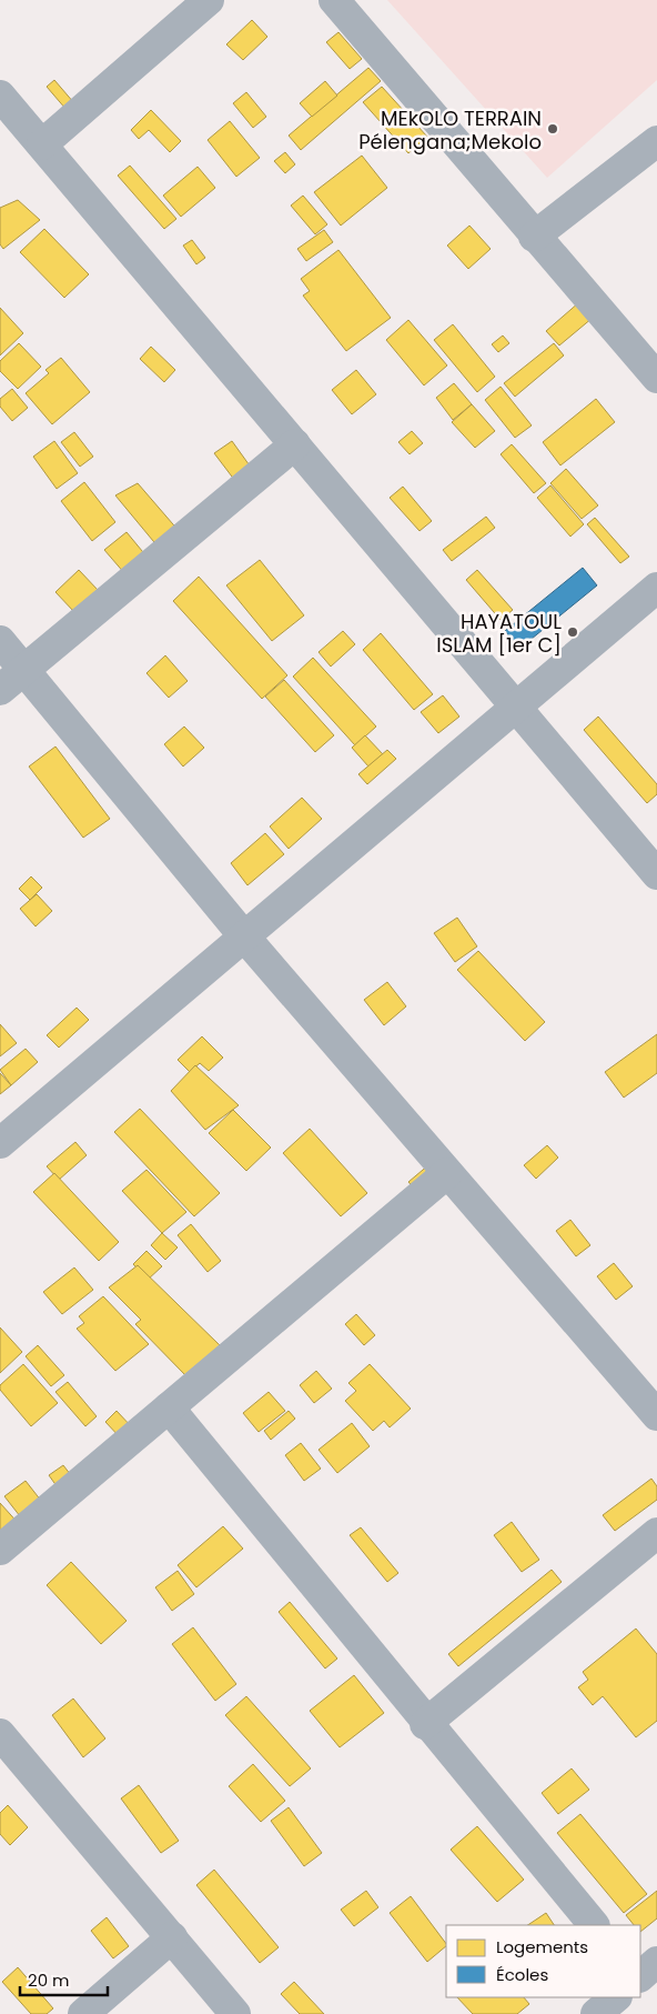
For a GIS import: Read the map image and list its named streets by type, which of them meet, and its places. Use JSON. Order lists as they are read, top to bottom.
{
  "places": ["MEkOLO TERRAIN Pélengana;Mekolo", "HAYATOUL ISLAM [1er C]"],
  "legend": ["Logements", "Écoles"],
  "scale_bar": "20 m"
}
